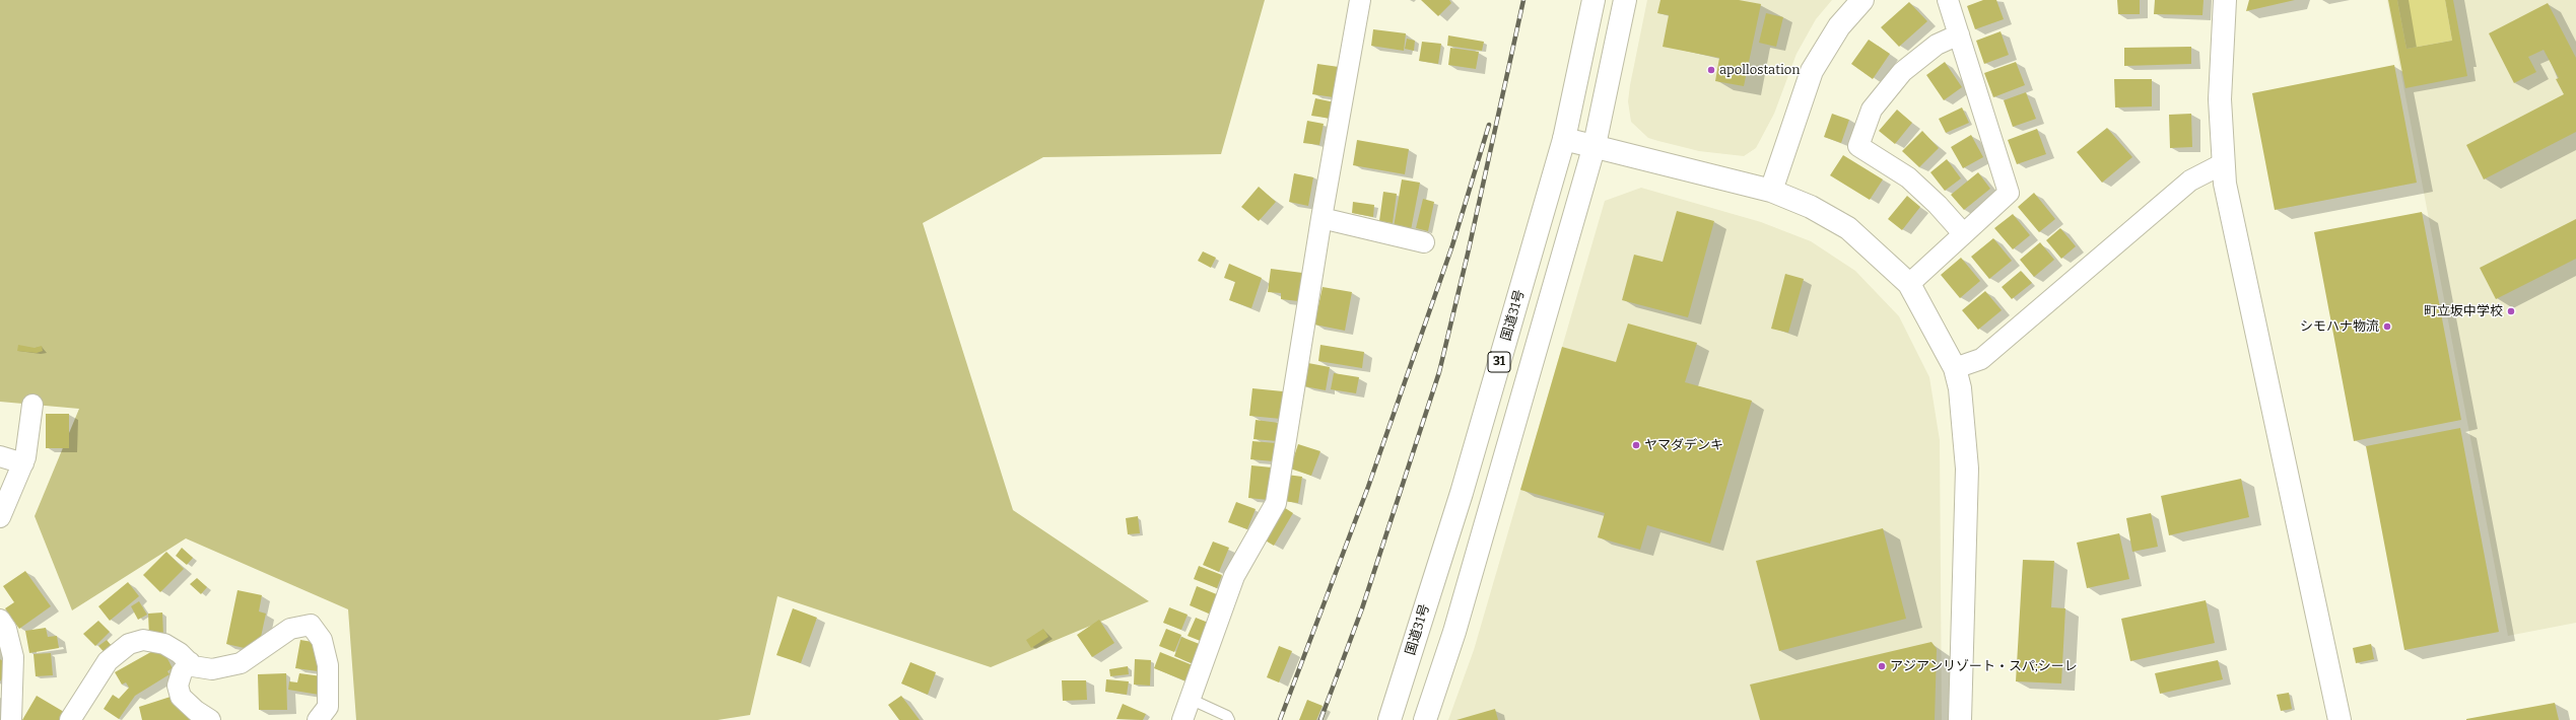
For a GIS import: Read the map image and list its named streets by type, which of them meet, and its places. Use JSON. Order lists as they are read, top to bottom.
{
  "streets": {
    "main road": ["国道31号", "31"]
  },
  "places": [
    "apollostation",
    "町立坂中学校",
    "シモハナ物流",
    "ヤマダデンキ",
    "アジアンリゾート・スパ;シーレ"
  ]
}
